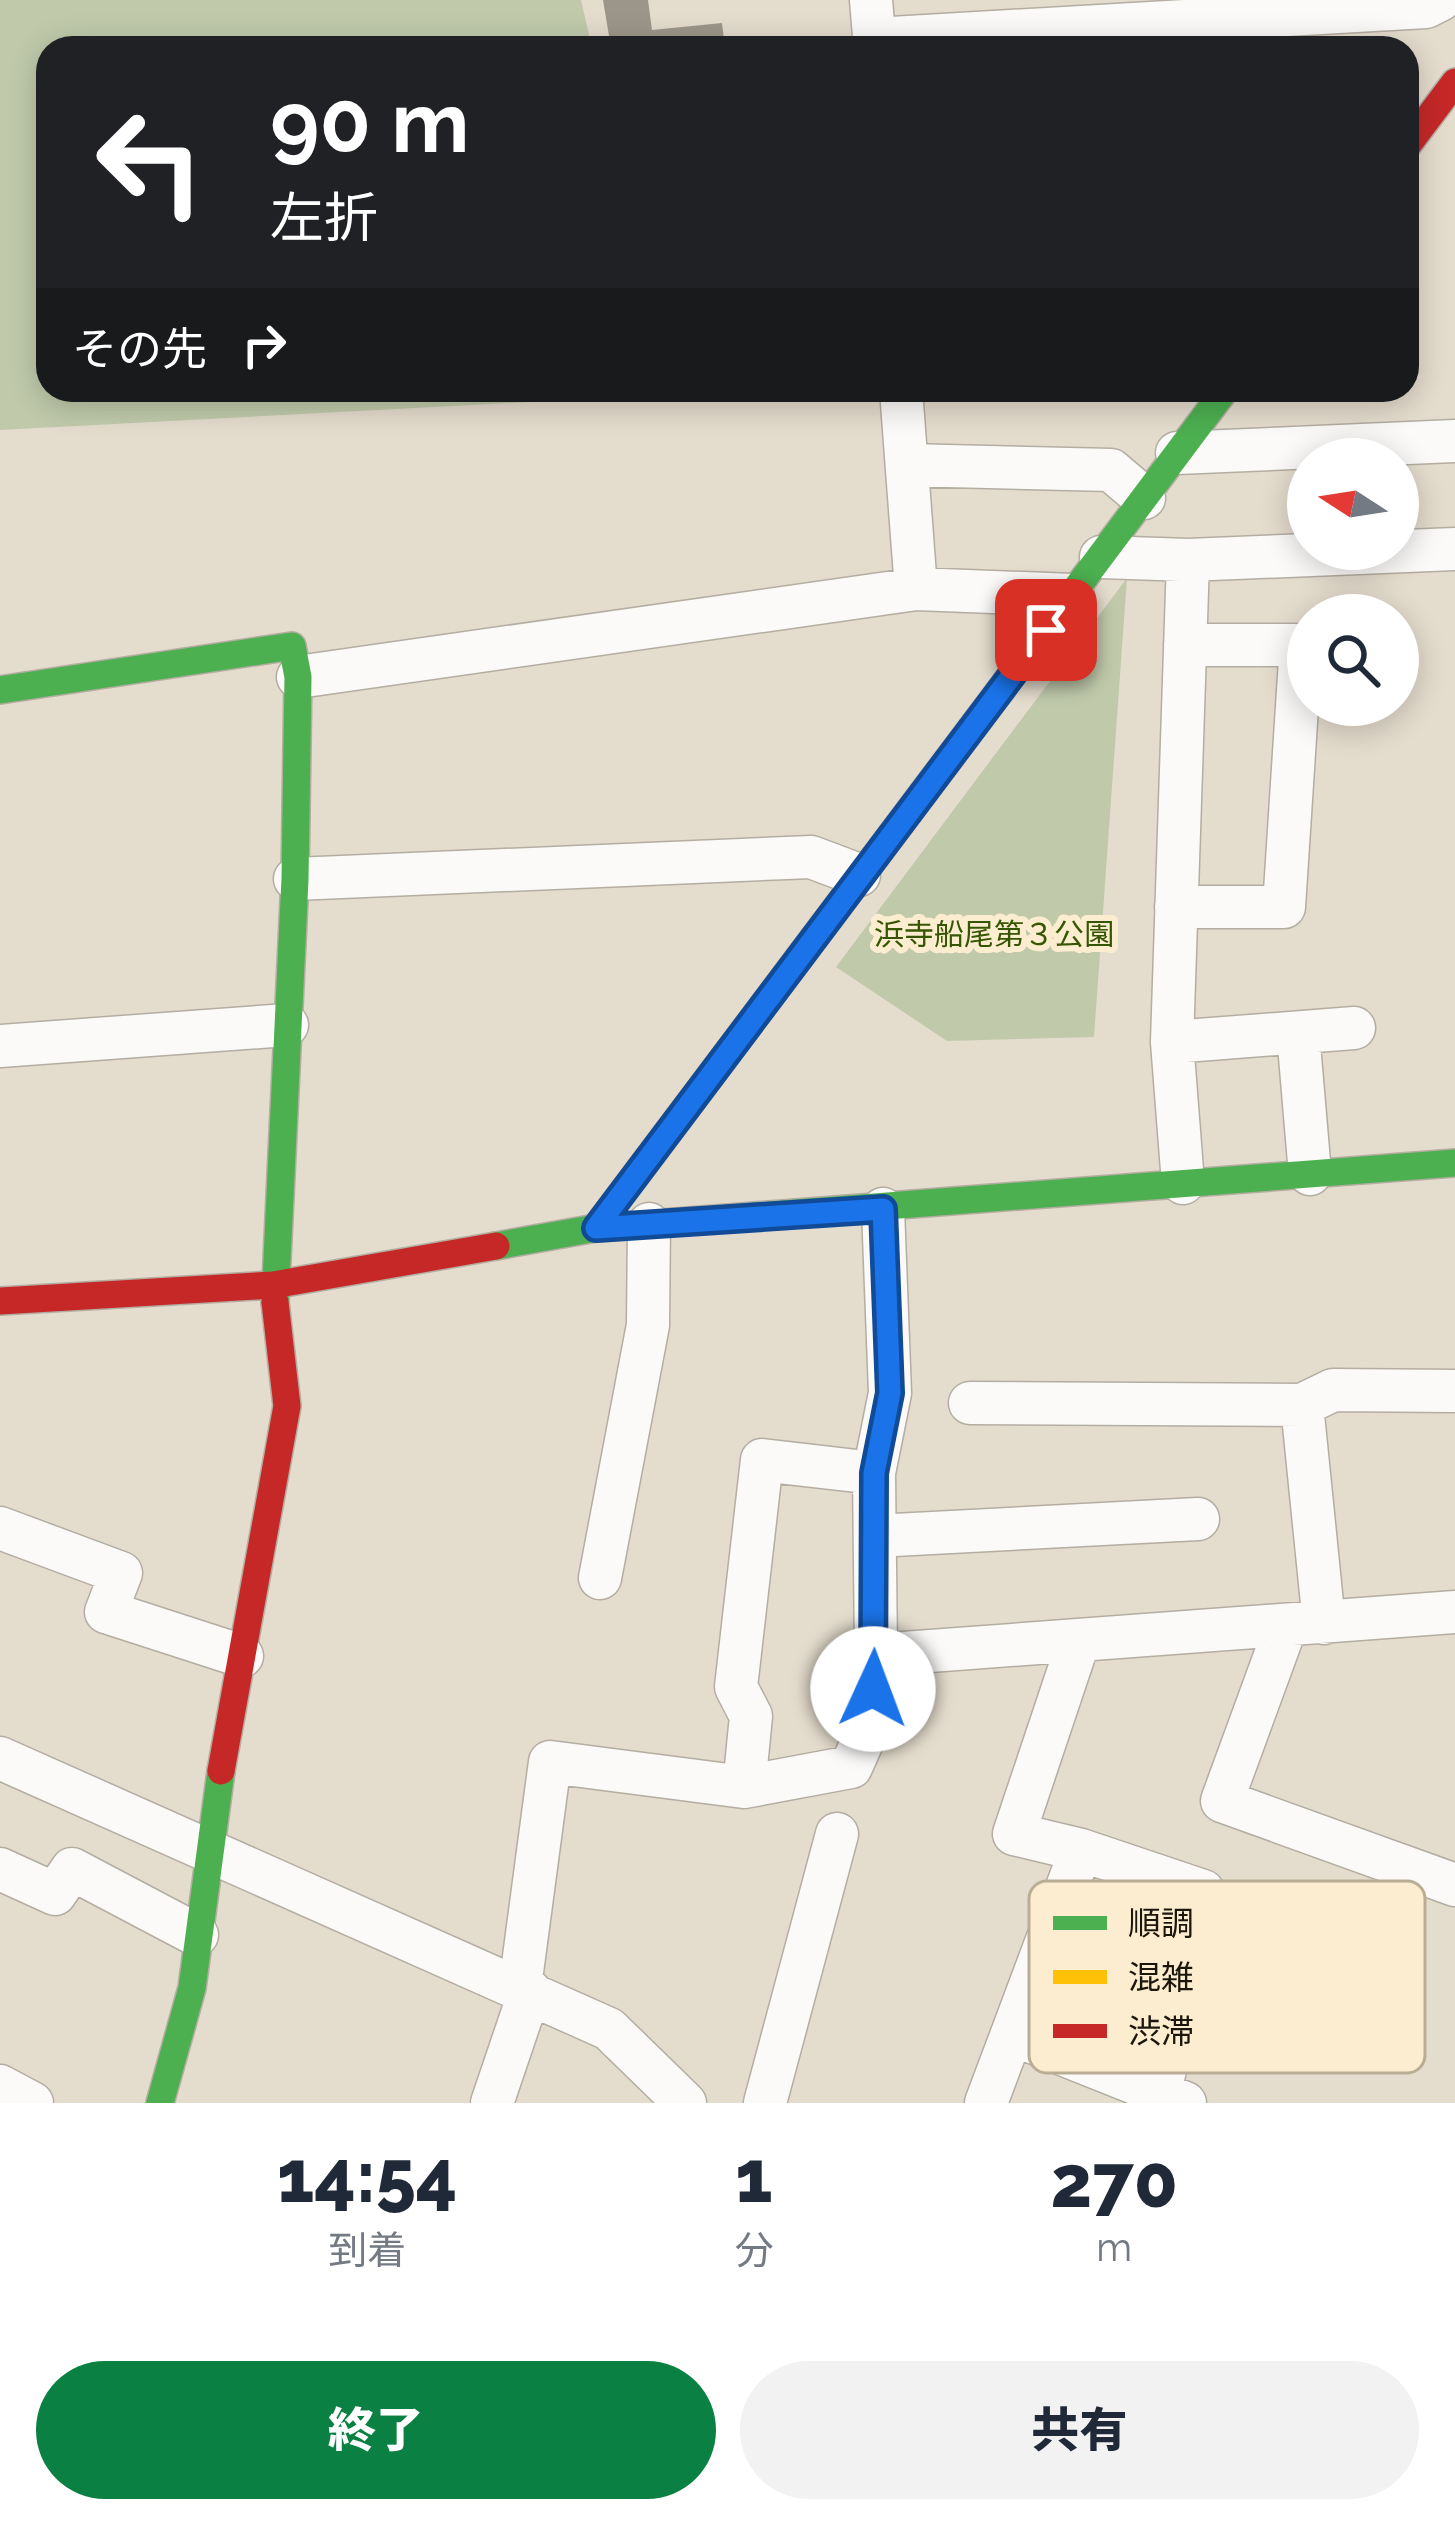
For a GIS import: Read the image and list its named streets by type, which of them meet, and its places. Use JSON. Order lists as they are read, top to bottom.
{
  "parks": ["浜寺船尾第３公園"],
  "legend": ["順調", "混雑", "渋滞"],
  "north": "left",
  "page": {
    "turn": ["90 m", "左折"],
    "then": "その先",
    "eta": [
      "14:54",
      "到着",
      "1",
      "分",
      "270",
      "m"
    ],
    "buttons": ["終了", "共有"]
  }
}
